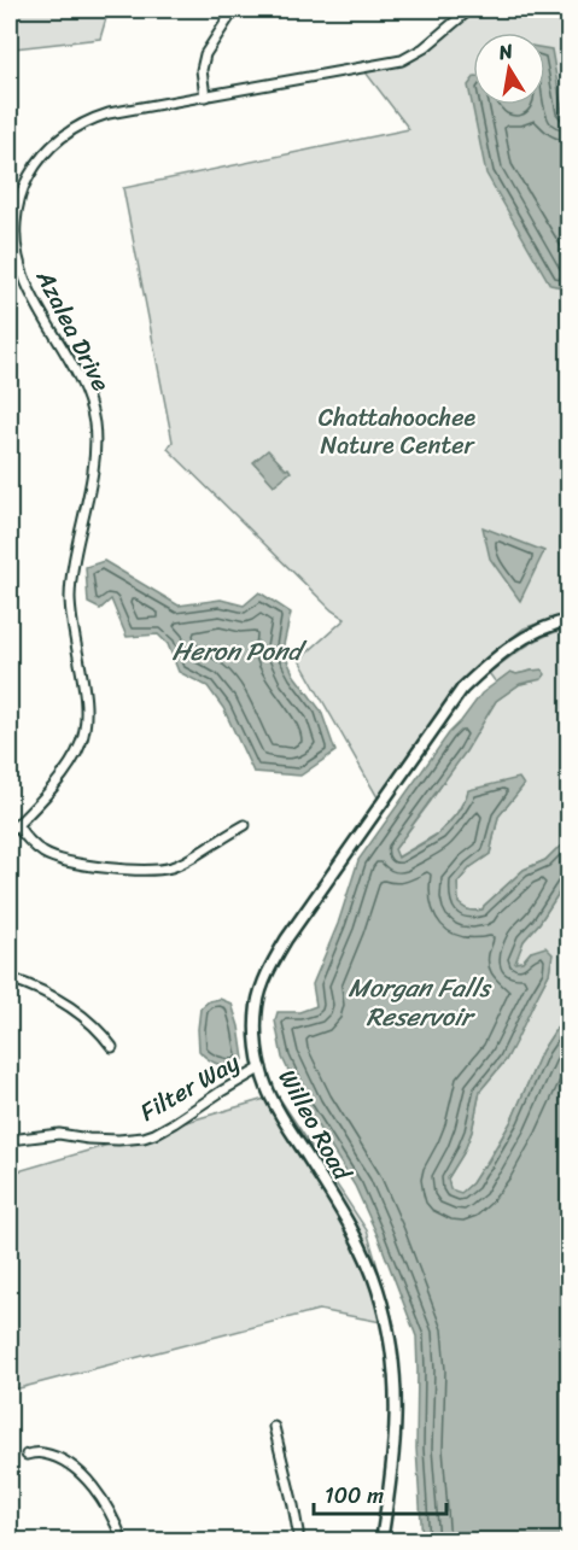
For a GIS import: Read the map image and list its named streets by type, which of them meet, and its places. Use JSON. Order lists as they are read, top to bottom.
{
  "streets": {
    "street": ["Azalea Drive", "Filter Way", "Willeo Road"]
  },
  "crossings": [
    ["Filter Way", "Willeo Road"]
  ],
  "water": ["Heron Pond", "Morgan Falls Reservoir"],
  "parks": ["Chattahoochee Nature Center"],
  "scale_bar": "100 m",
  "north": "top"
}
